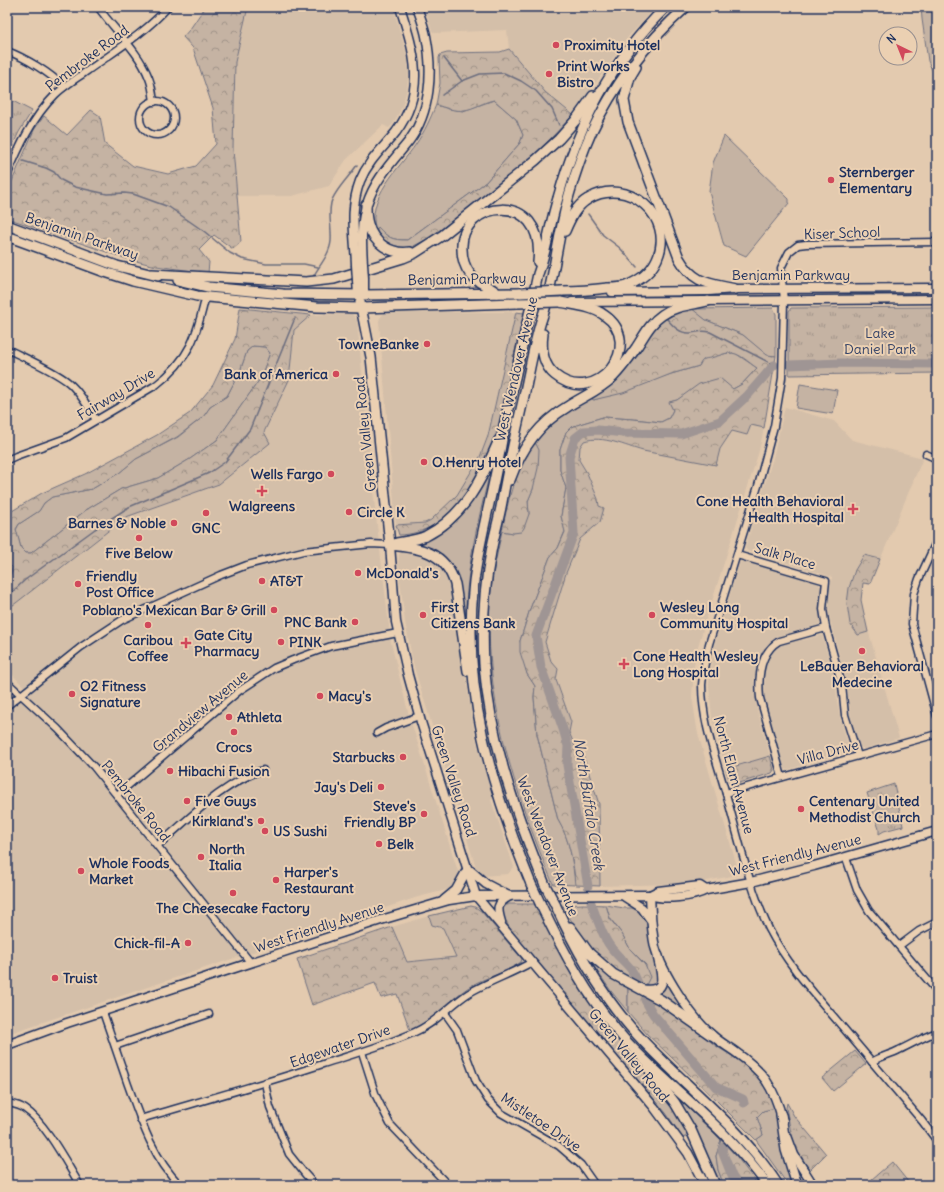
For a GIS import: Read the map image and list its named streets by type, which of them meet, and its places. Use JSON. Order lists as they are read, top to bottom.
{
  "streets": {
    "highway": ["Benjamin Parkway", "West Wendover Avenue", "Green Valley Road"],
    "main road": ["West Friendly Avenue"],
    "street": [
      "Pembroke Road",
      "Kiser School",
      "Fairway Drive",
      "Salk Place",
      "Grandview Avenue",
      "Villa Drive",
      "North Elam Avenue",
      "Edgewater Drive",
      "Mistletoe Drive"
    ]
  },
  "crossings": [
    ["Pembroke Road", "Grandview Avenue"],
    ["Pembroke Road", "West Friendly Avenue"],
    ["Kiser School", "Benjamin Parkway"],
    ["Kiser School", "North Elam Avenue"],
    ["Benjamin Parkway", "Fairway Drive"],
    ["Benjamin Parkway", "Green Valley Road"],
    ["Benjamin Parkway", "North Elam Avenue"],
    ["Green Valley Road", "Grandview Avenue"],
    ["Green Valley Road", "West Friendly Avenue"],
    ["Green Valley Road", "Edgewater Drive"],
    ["Salk Place", "North Elam Avenue"],
    ["Villa Drive", "North Elam Avenue"],
    ["North Elam Avenue", "West Friendly Avenue"],
    ["Edgewater Drive", "Mistletoe Drive"]
  ],
  "water": ["North Buffalo Creek"],
  "parks": ["Lake Daniel Park"],
  "places": {
    "other": [
      "Proximity Hotel",
      "Print Works Bistro",
      "Sternberger Elementary",
      "TowneBanke",
      "Bank of America",
      "O.Henry Hotel",
      "Wells Fargo",
      "Circle K",
      "GNC",
      "Barnes & Noble",
      "Five Below",
      "McDonald's",
      "AT&T",
      "Friendly Post Office",
      "Poblano's Mexican Bar & Grill",
      "First Citizens Bank",
      "Wesley Long Community Hospital",
      "PNC Bank",
      "Caribou Coffee",
      "PINK",
      "LeBauer Behavioral Medecine",
      "O2 Fitness Signature",
      "Macy's",
      "Athleta",
      "Crocs",
      "Starbucks",
      "Hibachi Fusion",
      "Jay's Deli",
      "Five Guys",
      "Centenary United Methodist Church",
      "Steve's Friendly BP",
      "Kirkland's",
      "US Sushi",
      "Belk",
      "North Italia",
      "Whole Foods Market",
      "Harper's Restaurant",
      "The Cheesecake Factory",
      "Chick-fil-A",
      "Truist"
    ],
    "health": [
      "Walgreens",
      "Cone Health Behavioral Health Hospital",
      "Gate City Pharmacy",
      "Cone Health Wesley Long Hospital"
    ]
  },
  "north": "top left"
}
